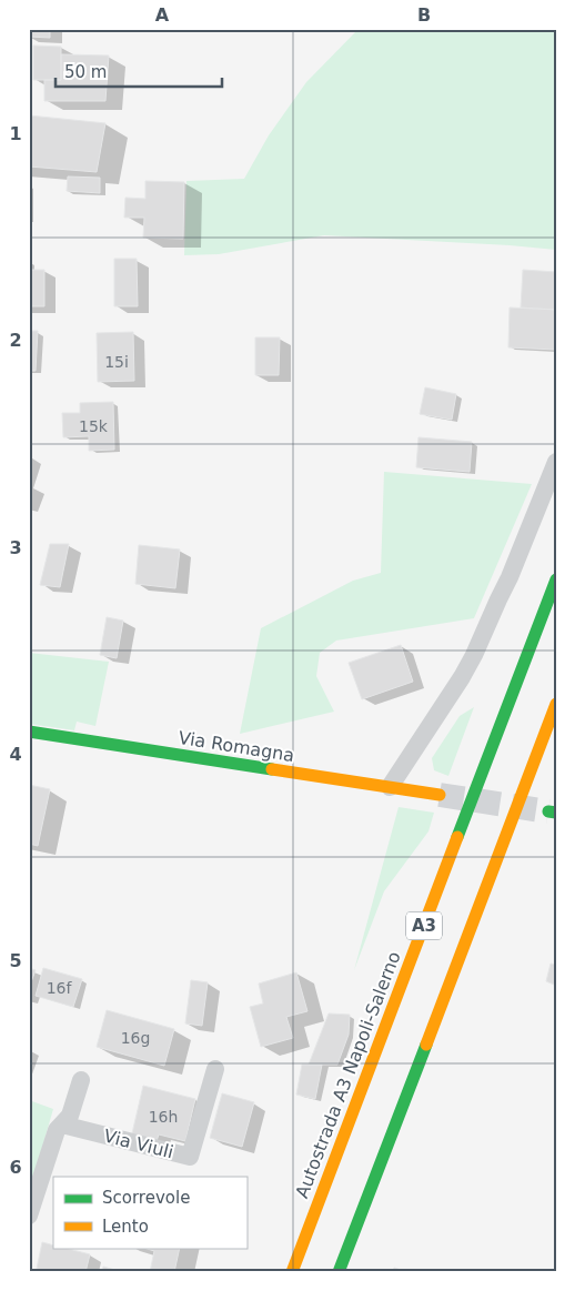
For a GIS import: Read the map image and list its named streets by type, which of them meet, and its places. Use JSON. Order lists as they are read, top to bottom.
{
  "streets": {
    "main road": ["Via Romagna", "A3", "Autostrada A3 Napoli-Salerno"],
    "street": ["Via Viuli"]
  },
  "house_numbers": [
    "15i",
    "15k",
    "16f",
    "16g",
    "16h"
  ],
  "legend": ["Scorrevole", "Lento"],
  "scale_bar": "50 m",
  "grid": {
    "columns": ["A", "B"],
    "rows": [
      "1",
      "2",
      "3",
      "4",
      "5",
      "6"
    ]
  }
}
